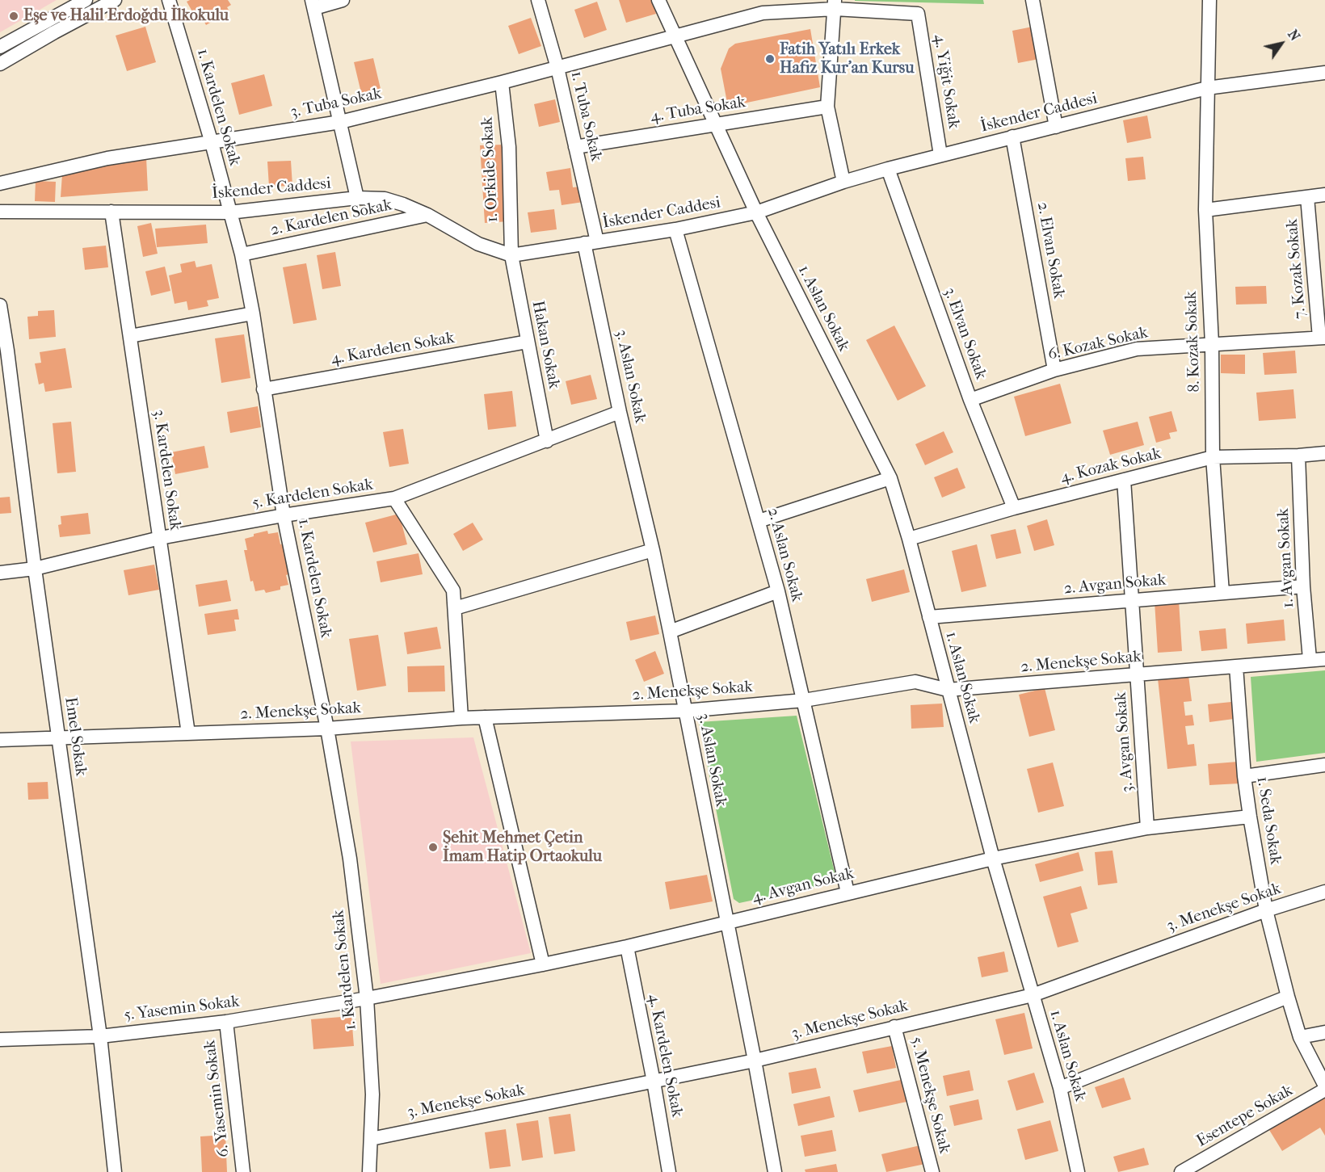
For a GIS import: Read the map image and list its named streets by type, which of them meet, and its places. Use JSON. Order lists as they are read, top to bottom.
{
  "streets": {
    "street": [
      "4. Yiğit Sokak",
      "3. Tuba Sokak",
      "1. Kardelen Sokak",
      "4. Tuba Sokak",
      "İskender Caddesi",
      "1. Tuba Sokak",
      "1. Orkide Sokak",
      "2. Kardelen Sokak",
      "2. Elvan Sokak",
      "7. Kozak Sokak",
      "1. Aslan Sokak",
      "3. Elvan Sokak",
      "8. Kozak Sokak",
      "6. Kozak Sokak",
      "Hakan Sokak",
      "4. Kardelen Sokak",
      "3. Aslan Sokak",
      "4. Kozak Sokak",
      "3. Kardelen Sokak",
      "5. Kardelen Sokak",
      "2. Aslan Sokak",
      "1. Avgan Sokak",
      "2. Avgan Sokak",
      "2. Menekşe Sokak",
      "Emel Sokak",
      "3. Avgan Sokak",
      "1. Seda Sokak",
      "4. Avgan Sokak",
      "3. Menekşe Sokak",
      "5. Yasemin Sokak",
      "5. Menekşe Sokak",
      "6. Yasemin Sokak",
      "Esentepe Sokak"
    ]
  },
  "crossings": [
    ["4. Yiğit Sokak", "3. Tuba Sokak"],
    ["4. Yiğit Sokak", "İskender Caddesi"],
    ["3. Tuba Sokak", "1. Kardelen Sokak"],
    ["3. Tuba Sokak", "1. Tuba Sokak"],
    ["3. Tuba Sokak", "1. Orkide Sokak"],
    ["3. Tuba Sokak", "1. Aslan Sokak"],
    ["1. Kardelen Sokak", "İskender Caddesi"],
    ["1. Kardelen Sokak", "2. Kardelen Sokak"],
    ["1. Kardelen Sokak", "4. Kardelen Sokak"],
    ["1. Kardelen Sokak", "5. Kardelen Sokak"],
    ["1. Kardelen Sokak", "2. Menekşe Sokak"],
    ["1. Kardelen Sokak", "4. Avgan Sokak"],
    ["1. Kardelen Sokak", "3. Menekşe Sokak"],
    ["1. Kardelen Sokak", "5. Yasemin Sokak"],
    ["4. Tuba Sokak", "1. Tuba Sokak"],
    ["4. Tuba Sokak", "1. Aslan Sokak"],
    ["İskender Caddesi", "1. Tuba Sokak"],
    ["İskender Caddesi", "1. Orkide Sokak"],
    ["İskender Caddesi", "2. Kardelen Sokak"],
    ["İskender Caddesi", "2. Elvan Sokak"],
    ["İskender Caddesi", "1. Aslan Sokak"],
    ["İskender Caddesi", "3. Elvan Sokak"],
    ["İskender Caddesi", "8. Kozak Sokak"],
    ["İskender Caddesi", "Hakan Sokak"],
    ["İskender Caddesi", "3. Aslan Sokak"],
    ["İskender Caddesi", "3. Kardelen Sokak"],
    ["İskender Caddesi", "2. Aslan Sokak"],
    ["1. Tuba Sokak", "3. Aslan Sokak"],
    ["1. Orkide Sokak", "Hakan Sokak"],
    ["2. Elvan Sokak", "6. Kozak Sokak"],
    ["7. Kozak Sokak", "6. Kozak Sokak"],
    ["1. Aslan Sokak", "4. Kozak Sokak"],
    ["1. Aslan Sokak", "2. Avgan Sokak"],
    ["1. Aslan Sokak", "2. Menekşe Sokak"],
    ["1. Aslan Sokak", "4. Avgan Sokak"],
    ["1. Aslan Sokak", "3. Menekşe Sokak"],
    ["3. Elvan Sokak", "6. Kozak Sokak"],
    ["3. Elvan Sokak", "4. Kozak Sokak"],
    ["8. Kozak Sokak", "6. Kozak Sokak"],
    ["8. Kozak Sokak", "4. Kozak Sokak"],
    ["8. Kozak Sokak", "2. Avgan Sokak"],
    ["Hakan Sokak", "4. Kardelen Sokak"],
    ["Hakan Sokak", "5. Kardelen Sokak"],
    ["4. Kardelen Sokak", "4. Avgan Sokak"],
    ["4. Kardelen Sokak", "3. Menekşe Sokak"],
    ["3. Aslan Sokak", "5. Kardelen Sokak"],
    ["3. Aslan Sokak", "2. Menekşe Sokak"],
    ["3. Aslan Sokak", "4. Avgan Sokak"],
    ["3. Aslan Sokak", "3. Menekşe Sokak"],
    ["4. Kozak Sokak", "1. Avgan Sokak"],
    ["4. Kozak Sokak", "3. Avgan Sokak"],
    ["3. Kardelen Sokak", "5. Kardelen Sokak"],
    ["3. Kardelen Sokak", "2. Menekşe Sokak"],
    ["5. Kardelen Sokak", "Emel Sokak"],
    ["2. Aslan Sokak", "2. Menekşe Sokak"],
    ["2. Aslan Sokak", "4. Avgan Sokak"],
    ["1. Avgan Sokak", "2. Avgan Sokak"],
    ["1. Avgan Sokak", "2. Menekşe Sokak"],
    ["2. Avgan Sokak", "3. Avgan Sokak"],
    ["2. Menekşe Sokak", "Emel Sokak"],
    ["2. Menekşe Sokak", "3. Avgan Sokak"],
    ["2. Menekşe Sokak", "1. Seda Sokak"],
    ["Emel Sokak", "5. Yasemin Sokak"],
    ["3. Avgan Sokak", "4. Avgan Sokak"],
    ["1. Seda Sokak", "4. Avgan Sokak"],
    ["1. Seda Sokak", "3. Menekşe Sokak"],
    ["4. Avgan Sokak", "5. Yasemin Sokak"],
    ["3. Menekşe Sokak", "5. Menekşe Sokak"],
    ["5. Yasemin Sokak", "6. Yasemin Sokak"]
  ],
  "places": ["Eşe ve Halil Erdoğdu İlkokulu", "Fatih Yatılı Erkek Hafız Kur'an Kursu", "Şehit Mehmet Çetin İmam Hatip Ortaokulu"],
  "north": "top right"
}
